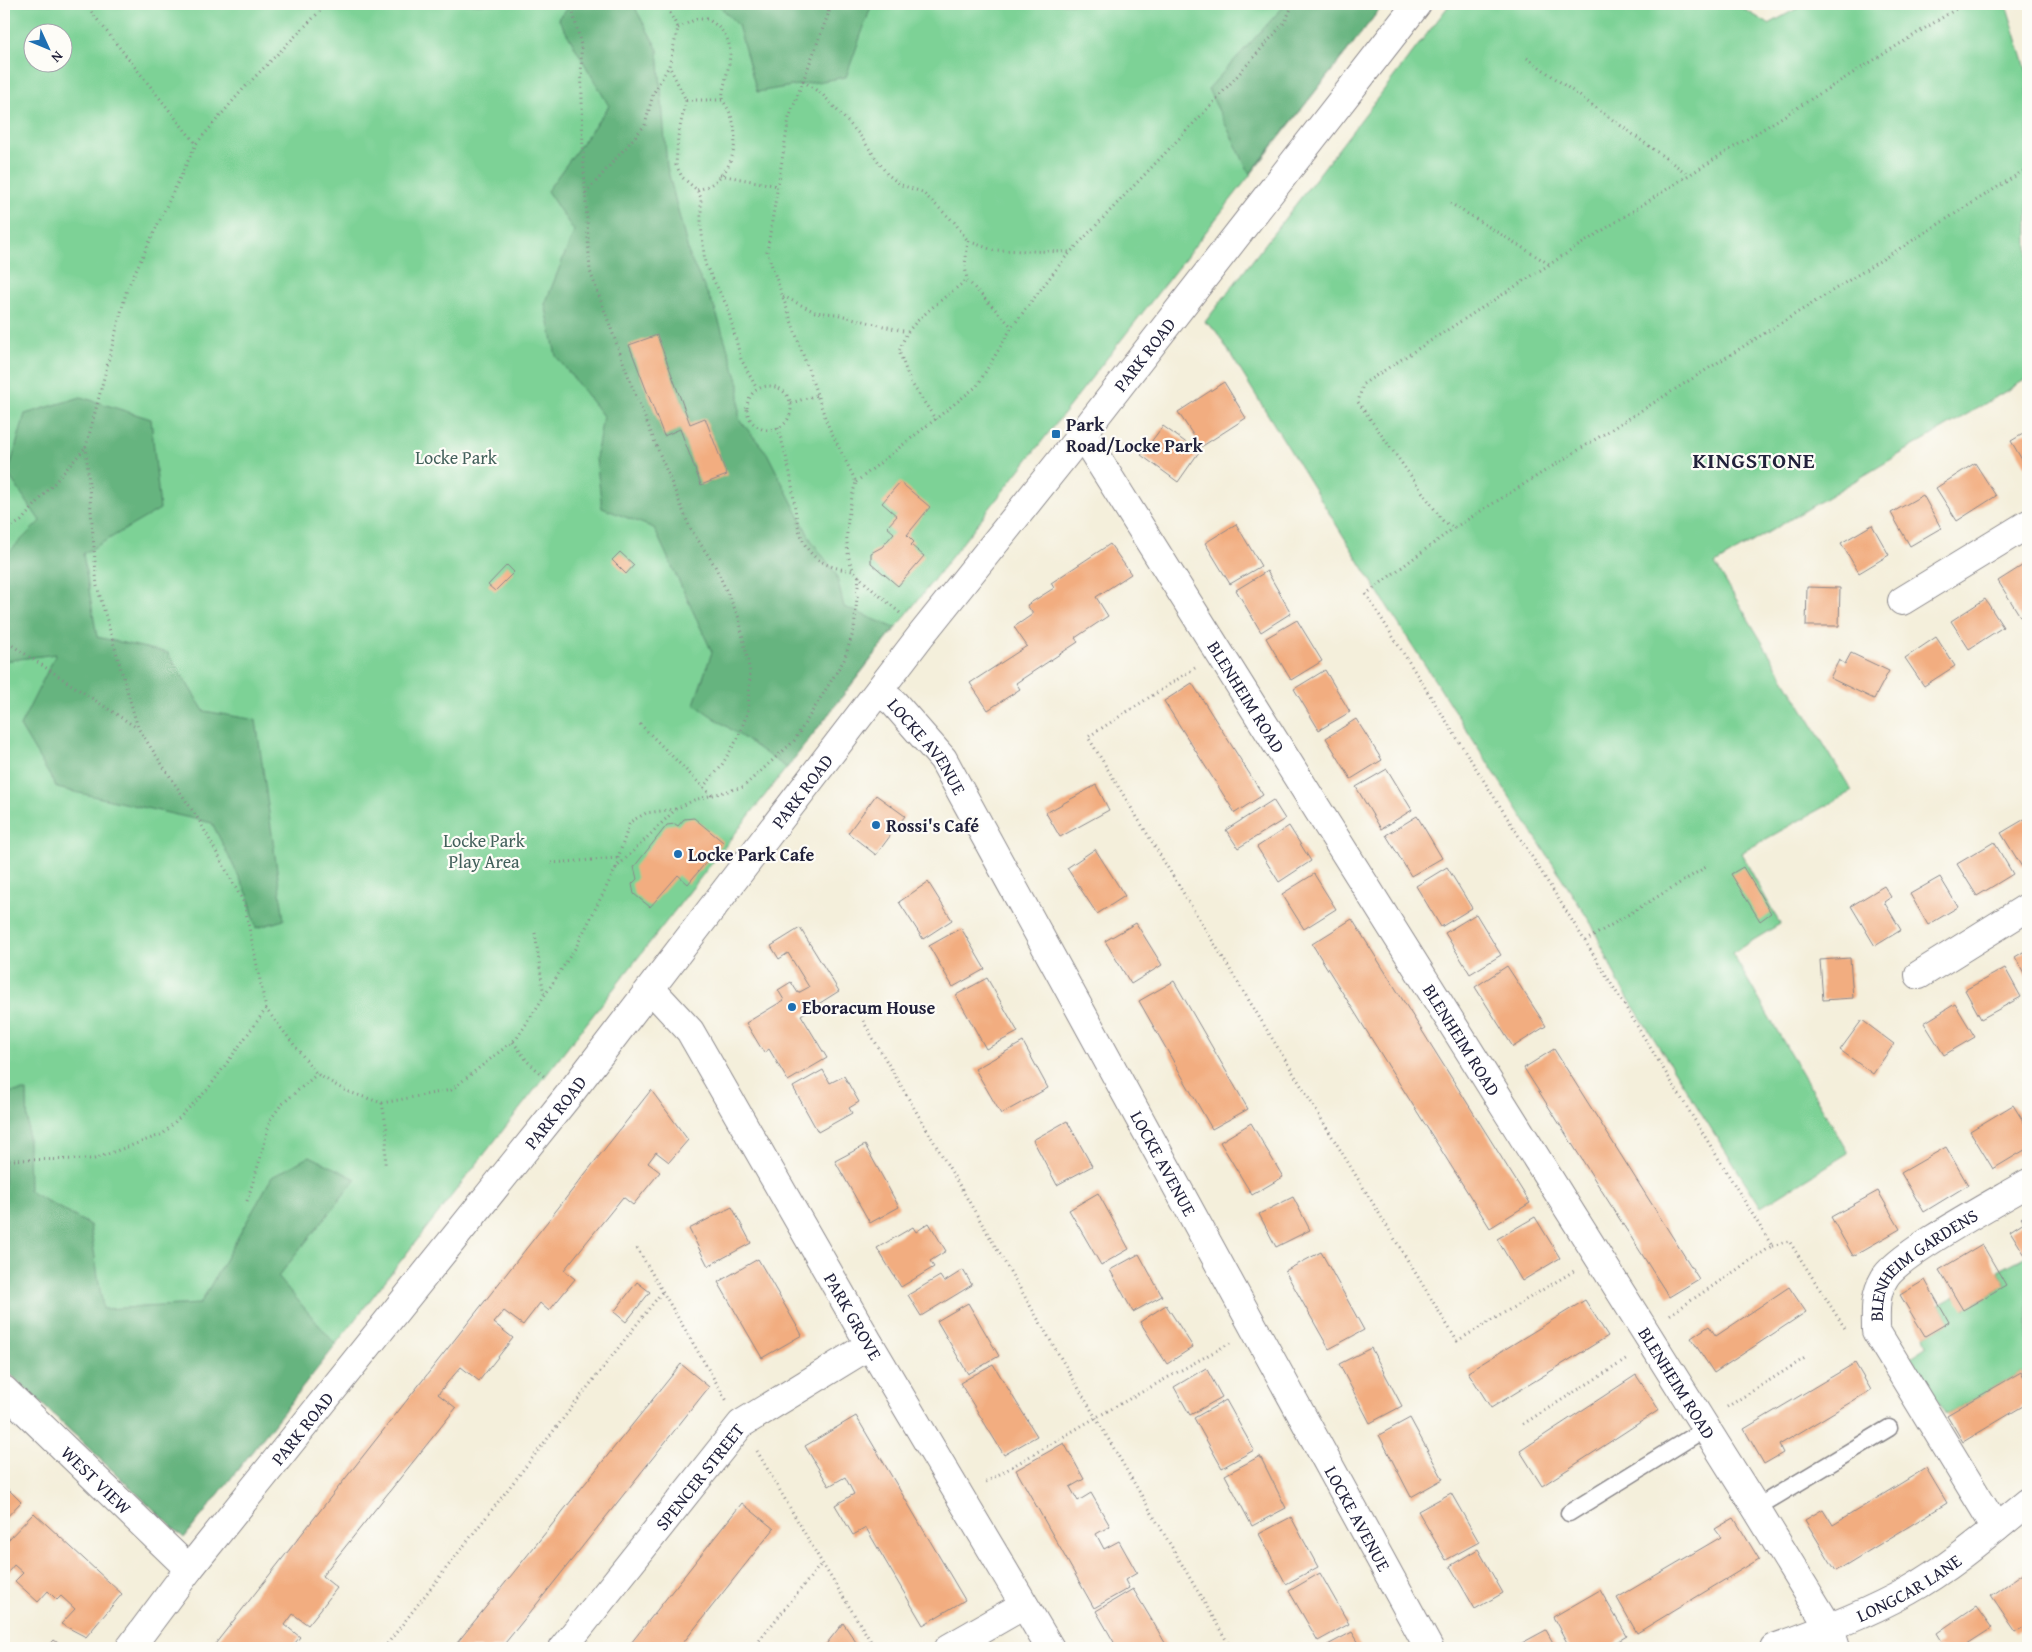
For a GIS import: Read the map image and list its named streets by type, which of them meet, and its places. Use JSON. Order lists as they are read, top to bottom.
{
  "streets": {
    "main road": [
      "PARK ROAD",
      "BLENHEIM ROAD",
      "LOCKE AVENUE",
      "BLENHEIM GARDENS",
      "PARK GROVE",
      "SPENCER STREET",
      "WEST VIEW",
      "LONGCAR LANE"
    ]
  },
  "crossings": [
    ["PARK ROAD", "BLENHEIM ROAD"],
    ["PARK ROAD", "LOCKE AVENUE"],
    ["PARK ROAD", "PARK GROVE"],
    ["PARK ROAD", "WEST VIEW"],
    ["BLENHEIM ROAD", "LONGCAR LANE"],
    ["BLENHEIM GARDENS", "LONGCAR LANE"],
    ["PARK GROVE", "SPENCER STREET"]
  ],
  "districts": ["KINGSTONE"],
  "parks": ["Locke Park", "Locke Park Play Area"],
  "places": {
    "transit": ["Park Road/Locke Park"],
    "other": ["Rossi's Café", "Locke Park Cafe", "Eboracum House"]
  },
  "north": "bottom right"
}
